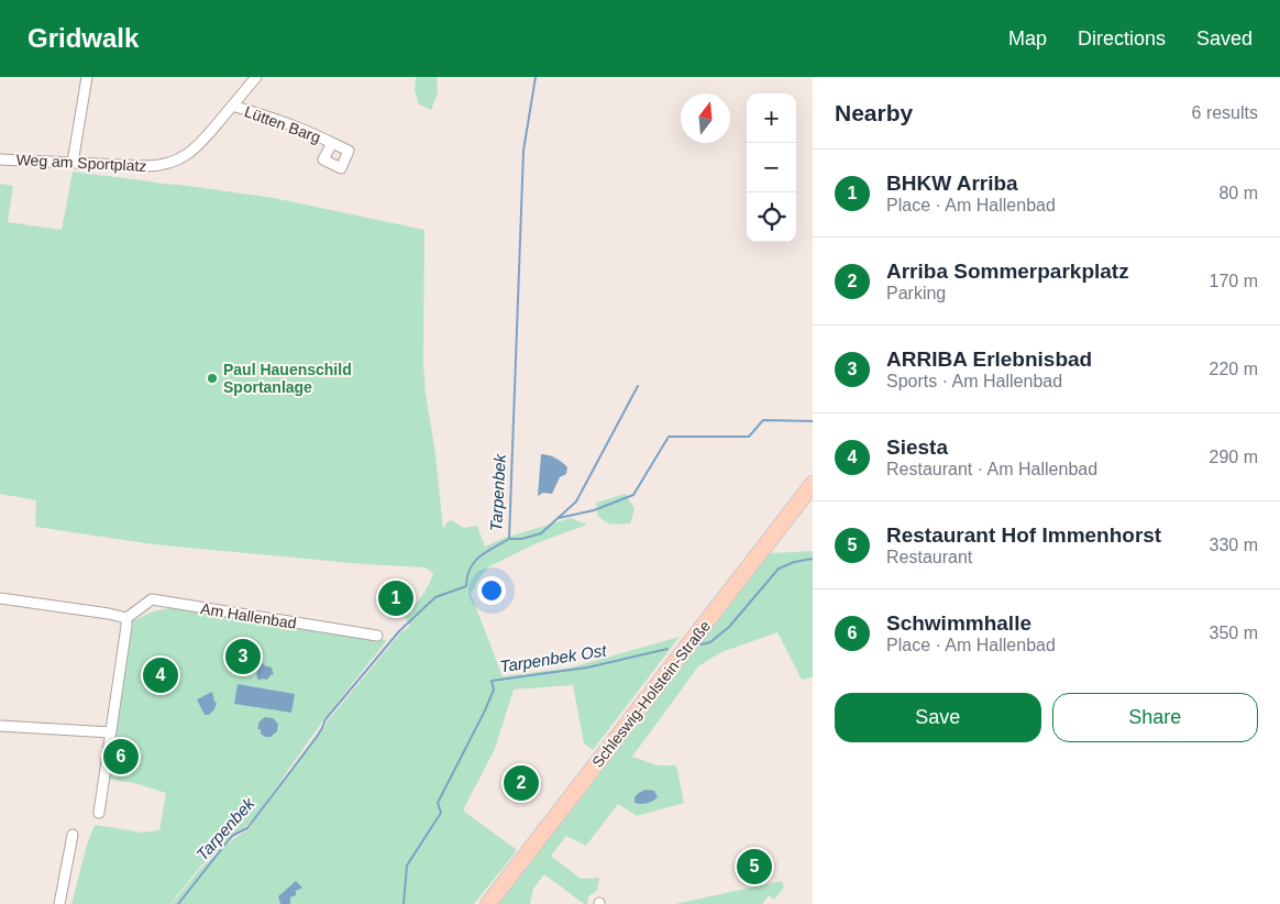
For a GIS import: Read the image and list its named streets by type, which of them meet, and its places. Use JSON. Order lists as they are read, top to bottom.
{
  "streets": {
    "main road": ["Schleswig-Holstein-Straße"],
    "street": ["Lütten Barg", "Weg am Sportplatz", "Am Hallenbad"]
  },
  "crossings": [
    ["Lütten Barg", "Weg am Sportplatz"]
  ],
  "water": ["Tarpenbek", "Tarpenbek Ost"],
  "places": ["Paul Hauenschild Sportanlage"],
  "north": "top",
  "page": {
    "header": "Gridwalk",
    "nav": ["Map", "Directions", "Saved"],
    "heading": ["Nearby", "6 results"],
    "map_buttons": ["+", "−"],
    "list": [
      {
        "mark": "1",
        "name": "BHKW Arriba",
        "note": "Place · Am Hallenbad",
        "value": "80 m"
      },
      {
        "mark": "2",
        "name": "Arriba Sommerparkplatz",
        "note": "Parking",
        "value": "170 m"
      },
      {
        "mark": "3",
        "name": "ARRIBA Erlebnisbad",
        "note": "Sports · Am Hallenbad",
        "value": "220 m"
      },
      {
        "mark": "4",
        "name": "Siesta",
        "note": "Restaurant · Am Hallenbad",
        "value": "290 m"
      },
      {
        "mark": "5",
        "name": "Restaurant Hof Immenhorst",
        "note": "Restaurant",
        "value": "330 m"
      },
      {
        "mark": "6",
        "name": "Schwimmhalle",
        "note": "Place · Am Hallenbad",
        "value": "350 m"
      }
    ],
    "pins": [
      "1",
      "3",
      "4",
      "6",
      "2",
      "5"
    ],
    "buttons": ["Save", "Share"]
  }
}
